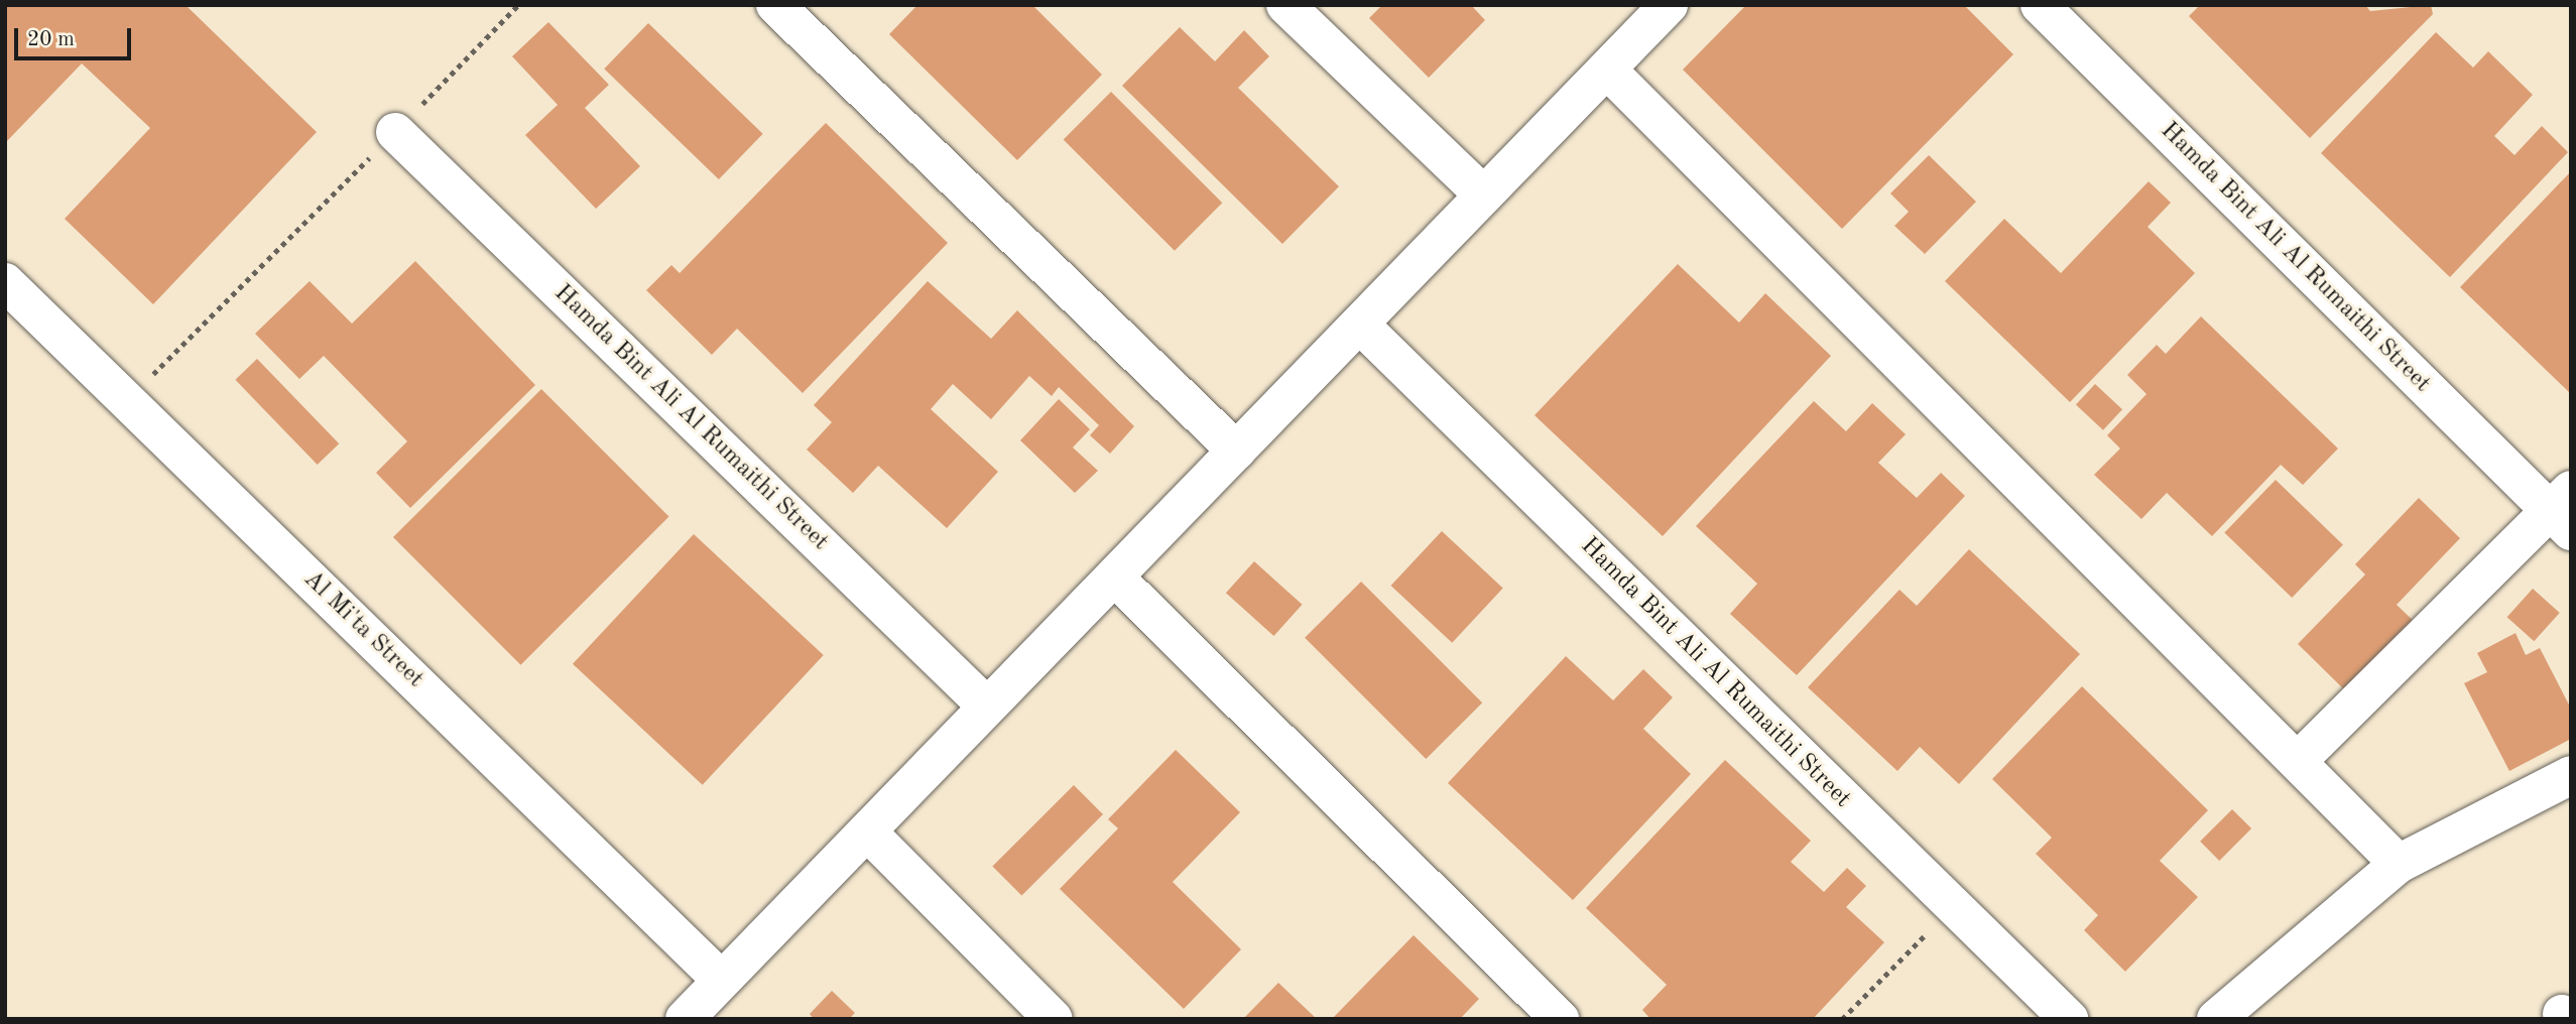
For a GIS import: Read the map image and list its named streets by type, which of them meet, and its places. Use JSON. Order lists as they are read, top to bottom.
{
  "streets": {
    "street": ["Hamda Bint Ali Al Rumaithi Street", "Al Mi'ta Street"]
  },
  "scale_bar": "20 m"
}
